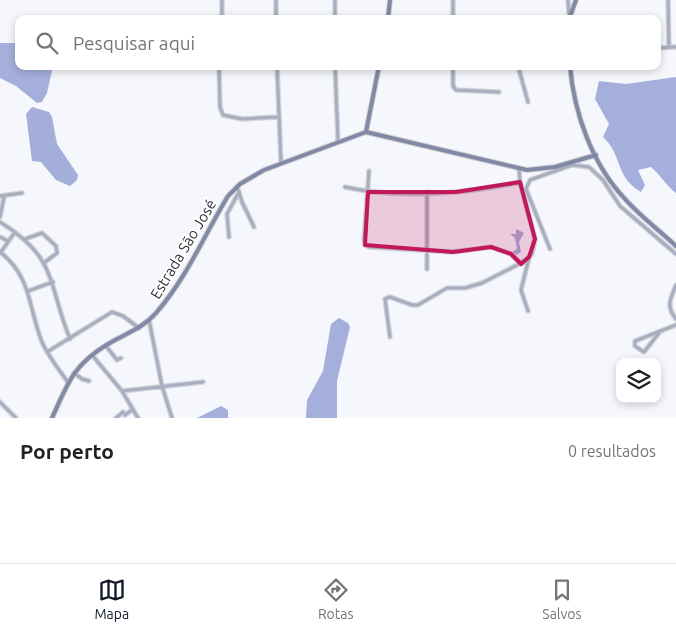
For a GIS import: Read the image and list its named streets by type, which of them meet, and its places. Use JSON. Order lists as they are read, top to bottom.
{
  "streets": {
    "street": ["Estrada São José"]
  },
  "page": {
    "search": "Pesquisar aqui",
    "heading": ["Por perto", "0 resultados"],
    "nav": ["Mapa", "Rotas", "Salvos"]
  }
}
